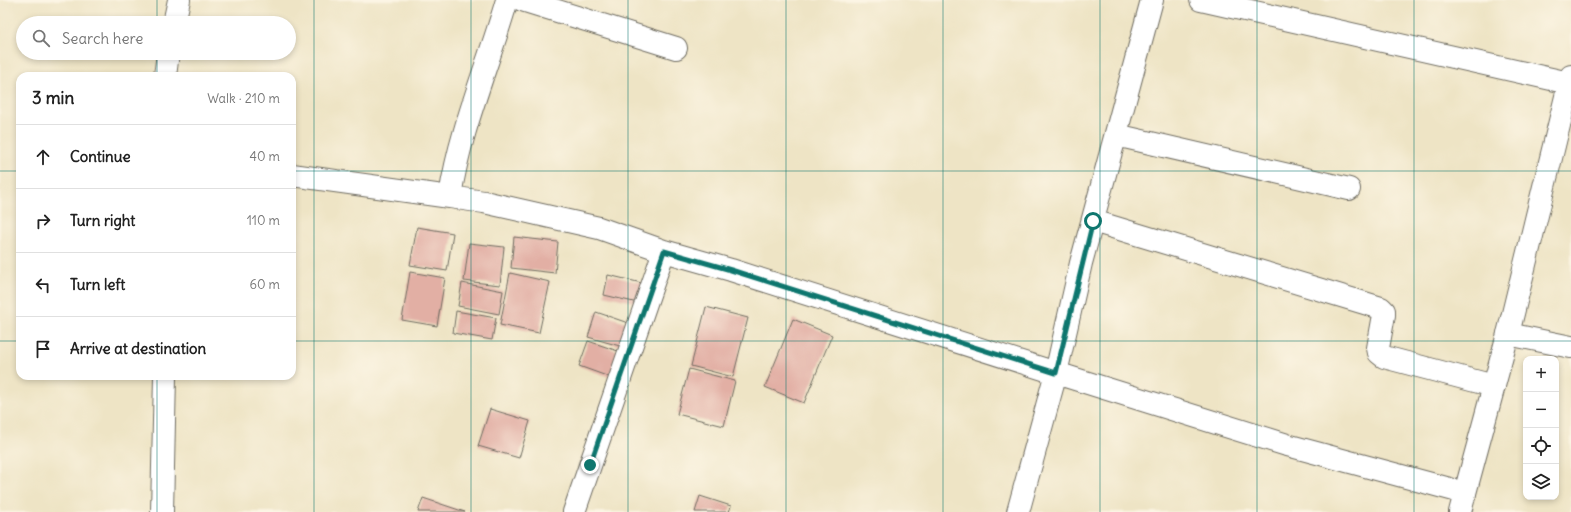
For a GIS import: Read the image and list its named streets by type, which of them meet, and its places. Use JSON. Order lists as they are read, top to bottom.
{
  "page": {
    "search": "Search here",
    "heading": ["3 min", "Walk · 210 m"],
    "list": [
      ["Continue", "40 m"],
      ["Turn right", "110 m"],
      ["Turn left", "60 m"],
      "Arrive at destination"
    ],
    "map_buttons": ["+", "−"]
  }
}
